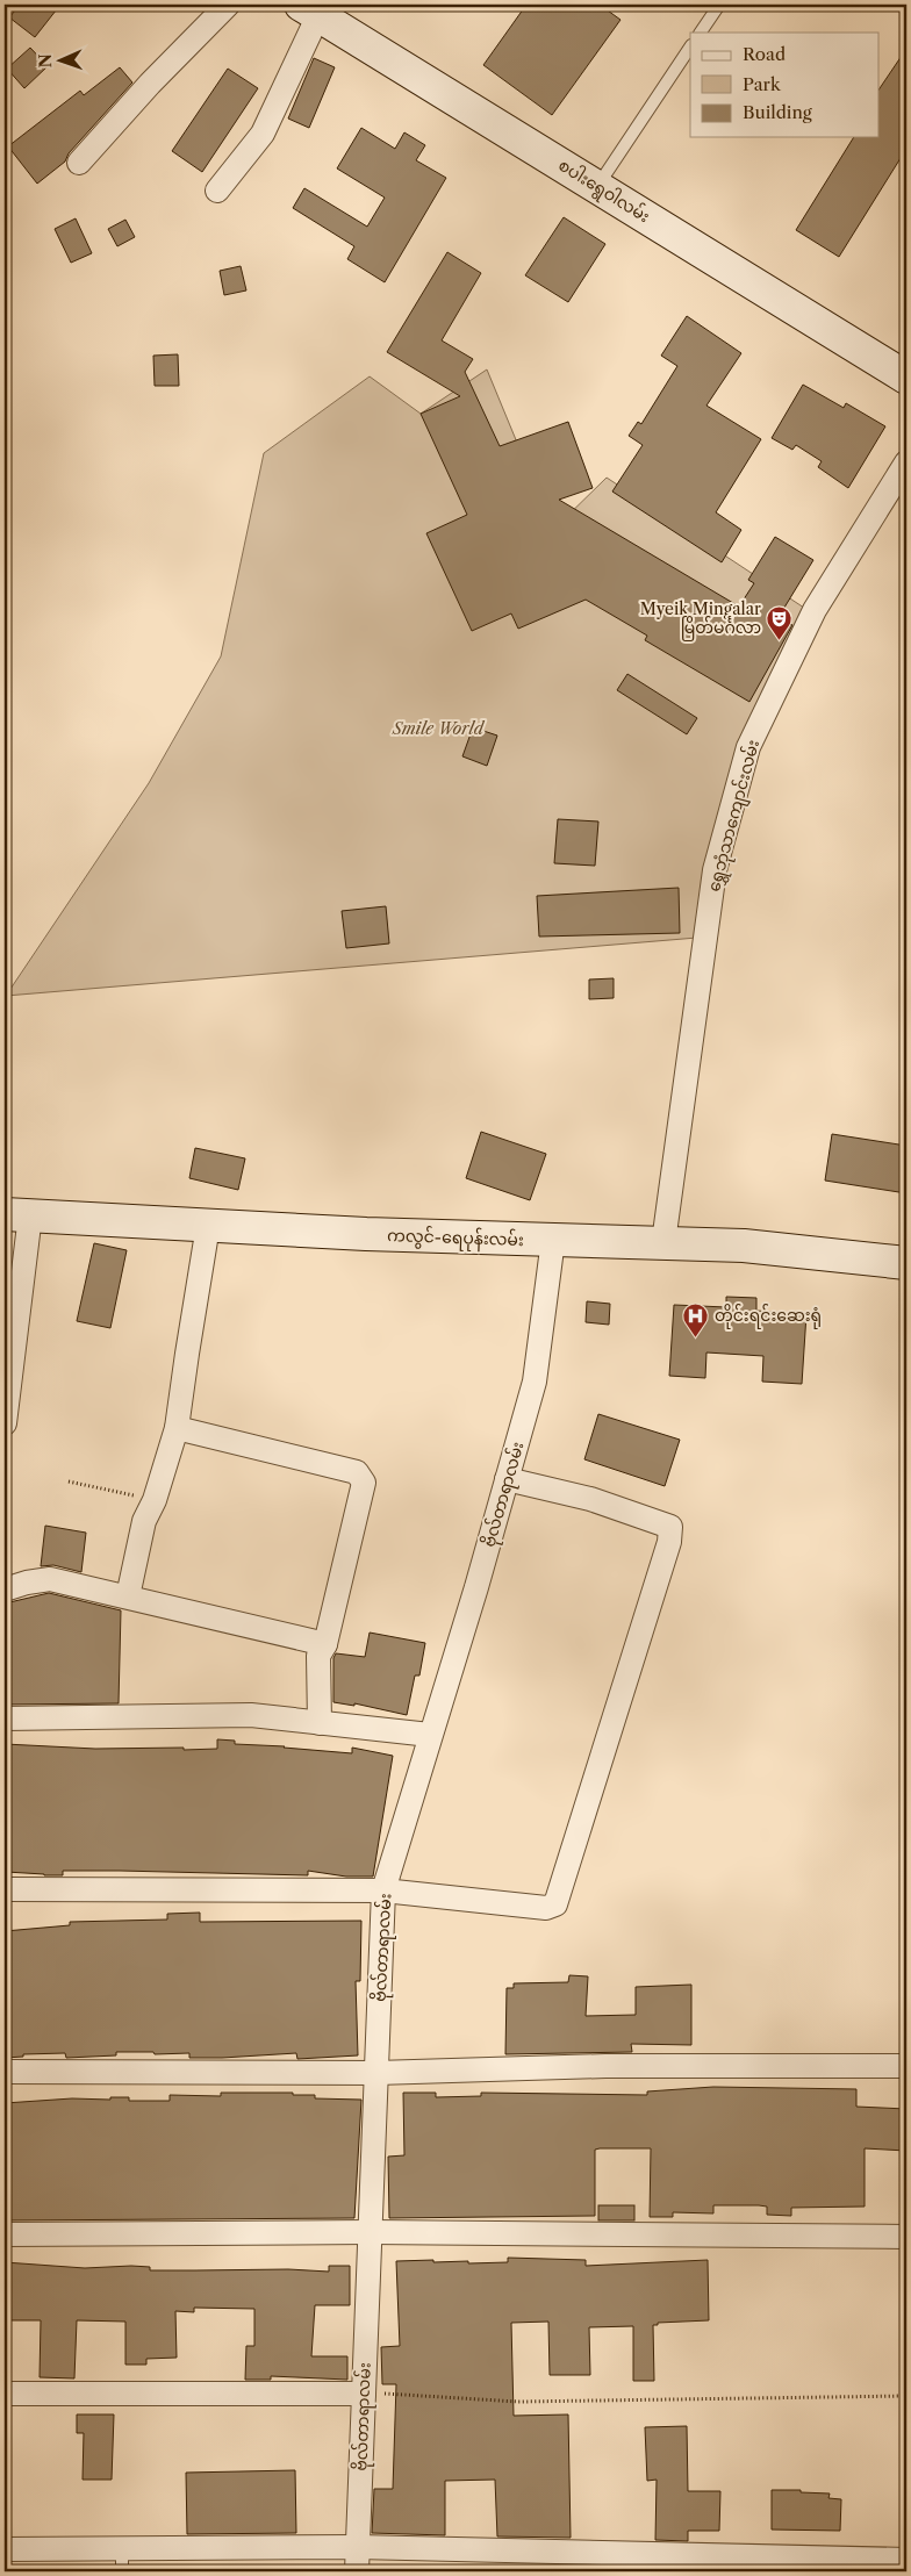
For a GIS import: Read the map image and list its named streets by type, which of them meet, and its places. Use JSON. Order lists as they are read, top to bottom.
{
  "streets": {
    "street": [
      "စပါးရွေဝါလမ်း",
      "ရွှေဘုံသာကျောင်းလမ်း",
      "ကလွင်-ရေပုန်းလမ်း",
      "ဗိုလ်တာရာလမ်း"
    ]
  },
  "crossings": [
    ["ရွှေဘုံသာကျောင်းလမ်း", "ကလွင်-ရေပုန်းလမ်း"],
    ["ကလွင်-ရေပုန်းလမ်း", "ဗိုလ်တာရာလမ်း"]
  ],
  "parks": ["Smile World"],
  "places": {
    "theatre": ["Myeik Mingalar မြိတ်မင်္ဂလာ"],
    "hospital": ["တိုင်းရင်းဆေးရုံ"]
  },
  "legend": ["Road", "Park", "Building"],
  "north": "left"
}
